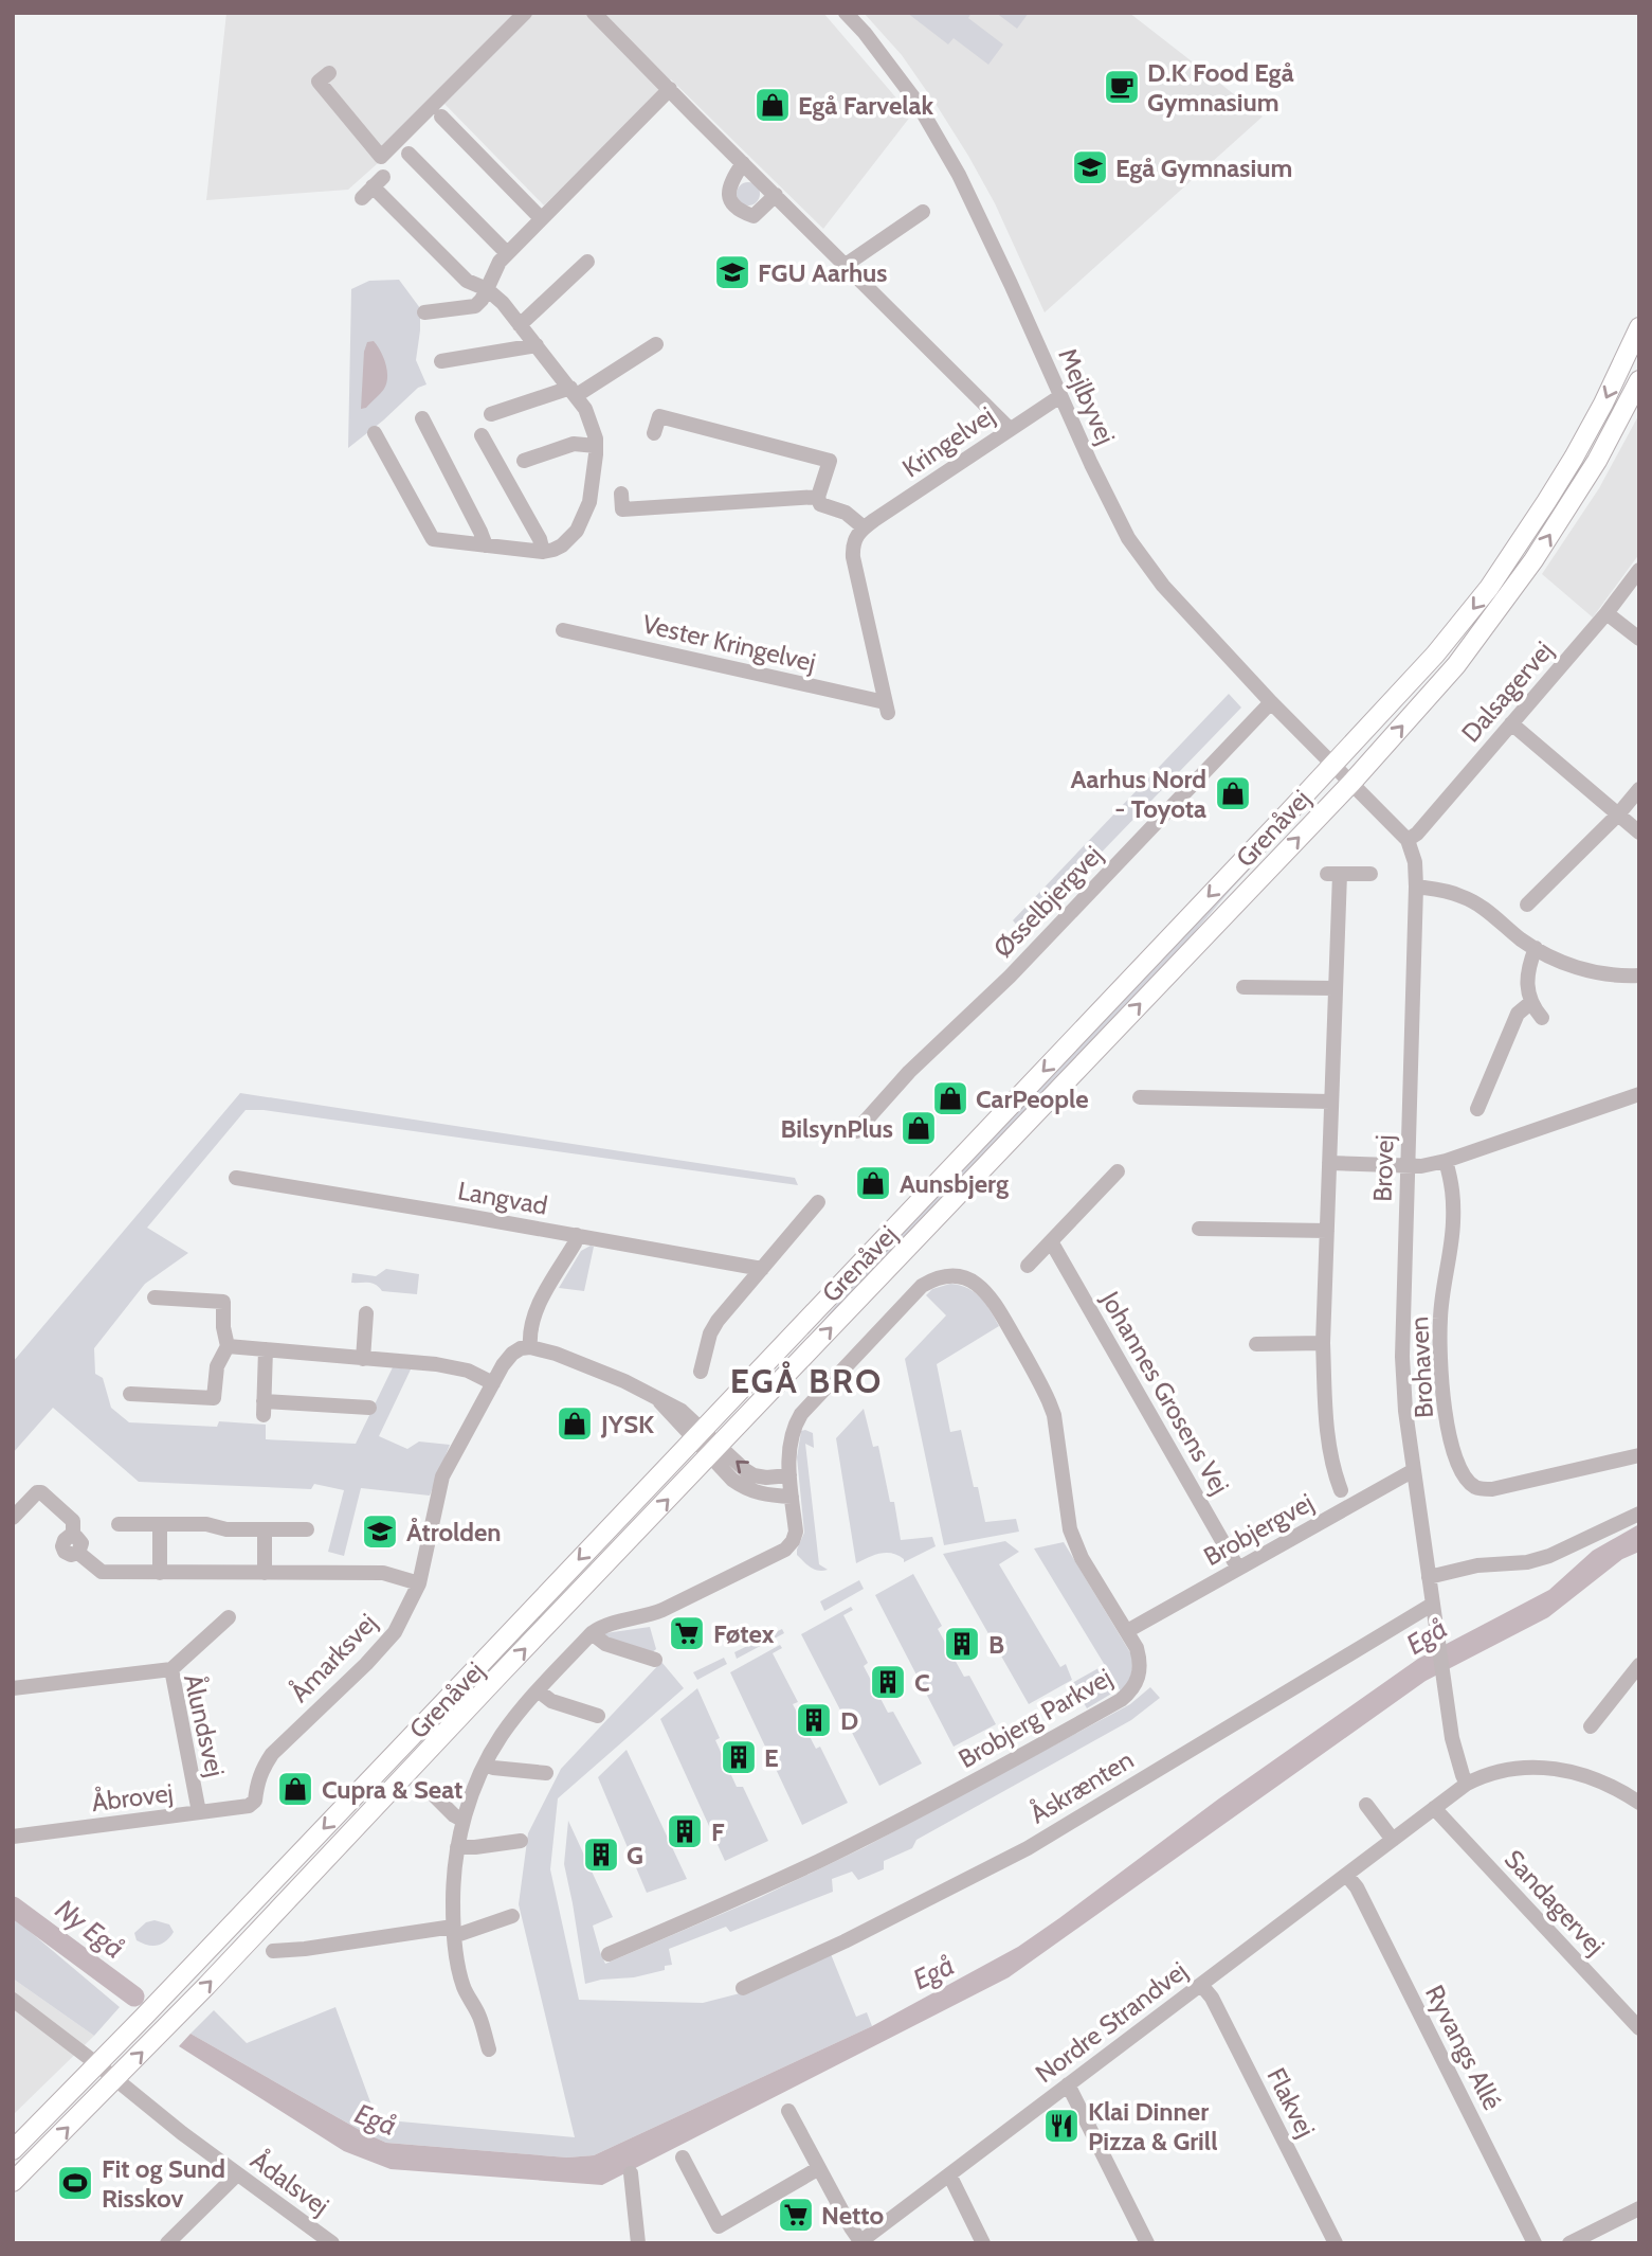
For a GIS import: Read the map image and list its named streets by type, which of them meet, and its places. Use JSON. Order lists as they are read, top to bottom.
{
  "streets": {
    "main road": ["Grenåvej"],
    "street": [
      "Mejlbyvej",
      "Kringelvej",
      "Vester Kringelvej",
      "Dalsagervej",
      "Øsselbjergvej",
      "Brovej",
      "Langvad",
      "Brohaven",
      "Johannes Grosens Vej",
      "Brobjergvej",
      "Åmarksvej",
      "Brobjerg Parkvej",
      "Ålundsvej",
      "Åskrænten",
      "Åbrovej",
      "Sandagervej",
      "Nordre Strandvej",
      "Ryvangs Allé",
      "Flakvej",
      "Ådalsvej"
    ]
  },
  "crossings": [
    ["Mejlbyvej", "Kringelvej"],
    ["Mejlbyvej", "Grenåvej"],
    ["Mejlbyvej", "Øsselbjergvej"],
    ["Kringelvej", "Vester Kringelvej"],
    ["Dalsagervej", "Brovej"],
    ["Grenåvej", "Ådalsvej"],
    ["Brovej", "Brobjergvej"],
    ["Brovej", "Åskrænten"],
    ["Brovej", "Nordre Strandvej"],
    ["Johannes Grosens Vej", "Brobjergvej"],
    ["Brobjergvej", "Brobjerg Parkvej"],
    ["Åmarksvej", "Åbrovej"],
    ["Ålundsvej", "Åbrovej"],
    ["Sandagervej", "Nordre Strandvej"],
    ["Nordre Strandvej", "Ryvangs Allé"],
    ["Nordre Strandvej", "Flakvej"]
  ],
  "districts": ["EGÅ BRO"],
  "water": ["Egå", "Ny Egå"],
  "places": {
    "cafe": ["D.K Food Egå Gymnasium"],
    "shop": [
      "Egå Farvelak",
      "Aarhus Nord - Toyota",
      "CarPeople",
      "BilsynPlus",
      "Aunsbjerg",
      "JYSK",
      "Cupra & Seat"
    ],
    "school or university": ["Egå Gymnasium", "FGU Aarhus", "Åtrolden"],
    "supermarket": ["Føtex", "Netto"],
    "building": [
      "B",
      "C",
      "D",
      "E",
      "F",
      "G"
    ],
    "restaurant": ["Klai Dinner Pizza & Grill"],
    "sports": ["Fit og Sund Risskov"]
  }
}
